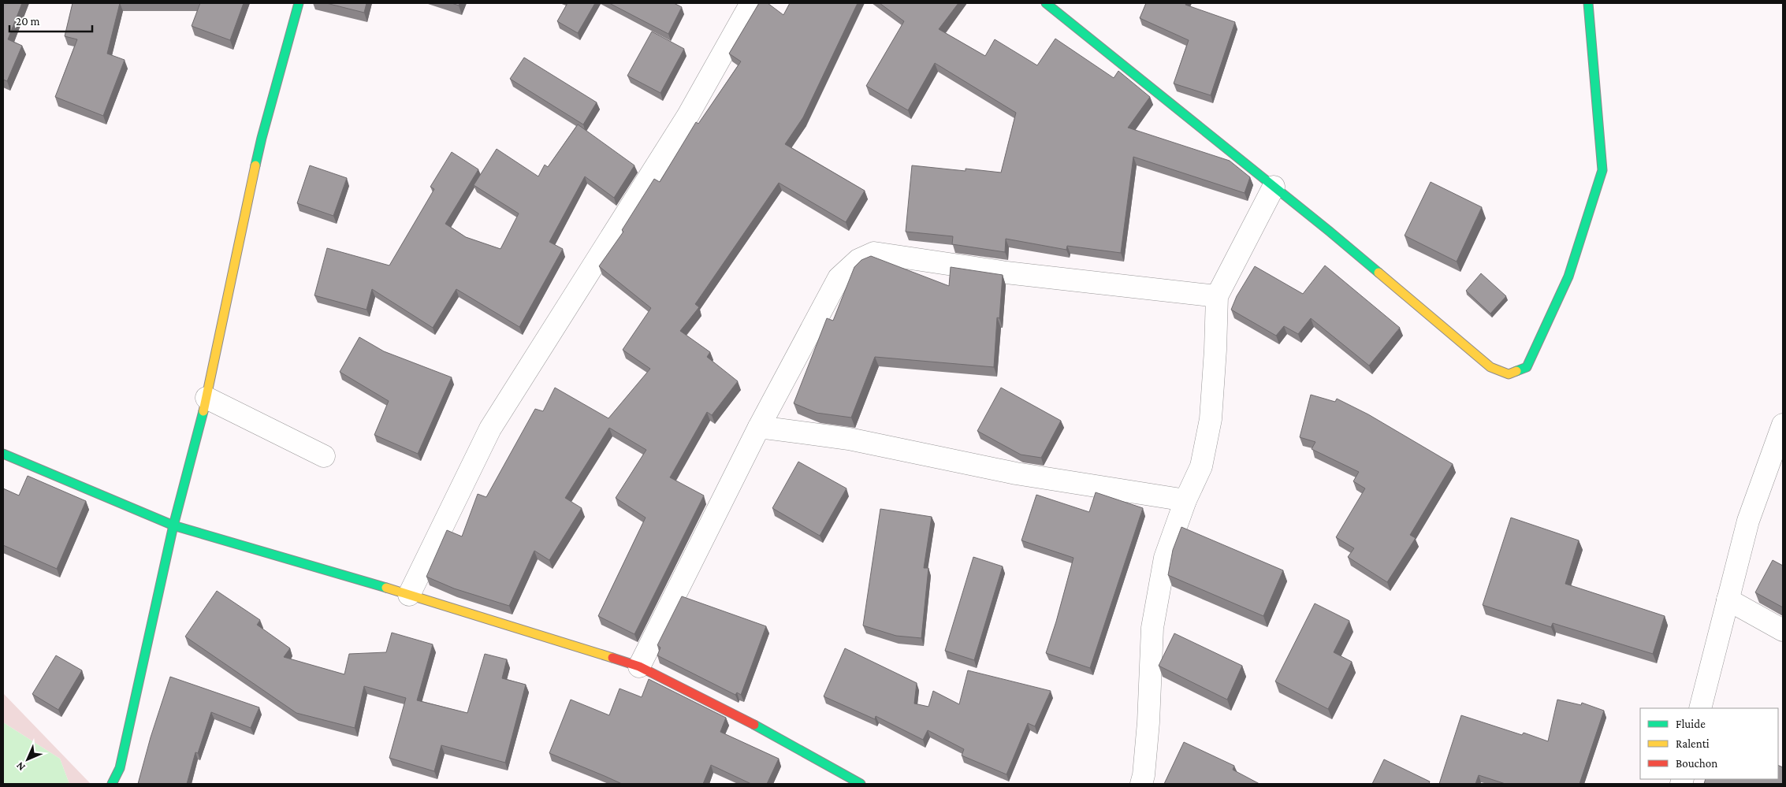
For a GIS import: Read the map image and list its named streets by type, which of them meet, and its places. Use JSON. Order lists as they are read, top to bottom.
{
  "legend": ["Fluide", "Ralenti", "Bouchon"],
  "scale_bar": "20 m",
  "north": "bottom left"
}
